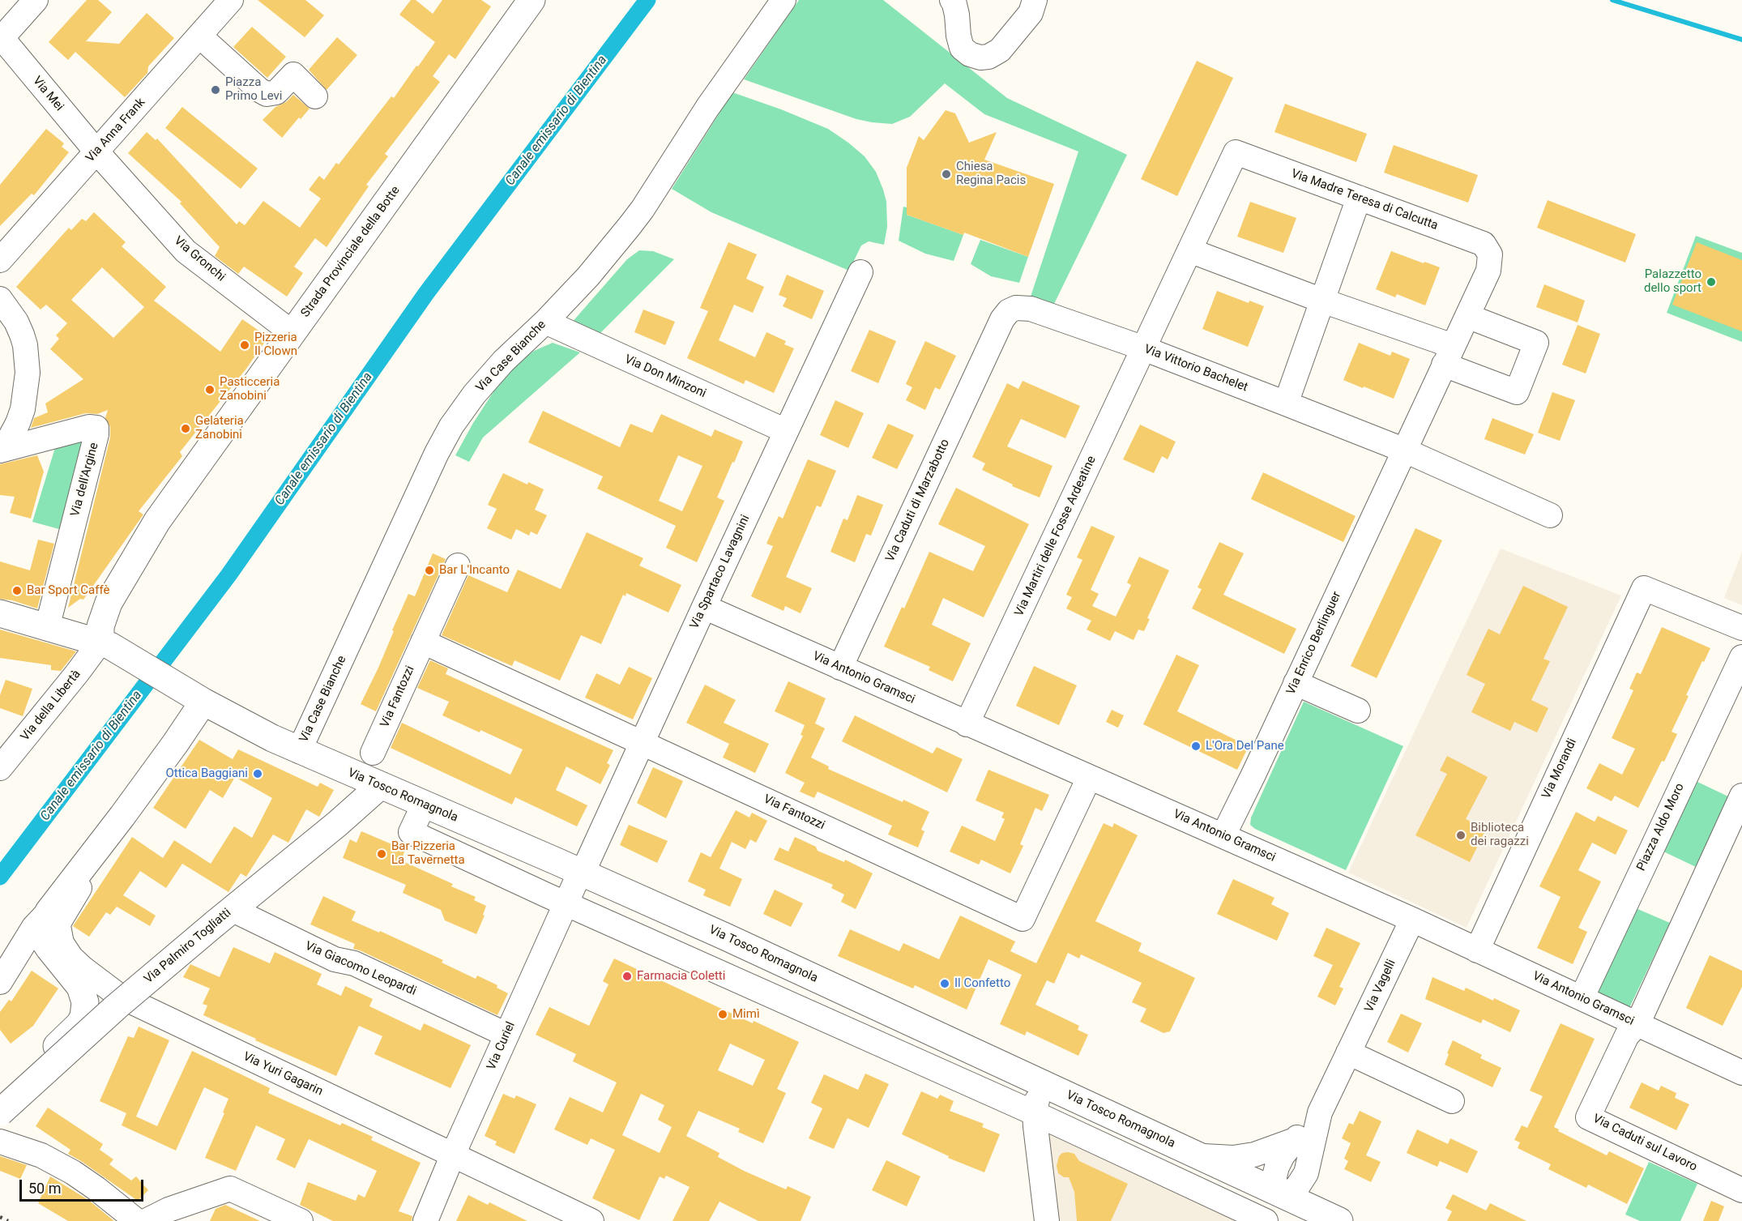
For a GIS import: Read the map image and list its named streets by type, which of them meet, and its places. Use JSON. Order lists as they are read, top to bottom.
{
  "streets": {
    "main road": ["Strada Provinciale della Botte", "Via Tosco Romagnola", "Via Palmiro Togliatti"],
    "street": [
      "Via Mei",
      "Via Anna Frank",
      "Via Madre Teresa di Calcutta",
      "Via Gronchi",
      "Via Case Bianche",
      "Via Vittorio Bachelet",
      "Via Don Minzoni",
      "Via dell'Argine",
      "Via Caduti di Marzabotto",
      "Via Martiri delle Fosse Ardeatine",
      "Via Spartaco Lavagnini",
      "Via Enrico Berlinguer",
      "Via Antonio Gramsci",
      "Via Fantozzi",
      "Via della Libertà",
      "Via Morandi",
      "Piazza Aldo Moro",
      "Via Giacomo Leopardi",
      "Via Vagelli",
      "Via Curiel",
      "Via Yuri Gagarin",
      "Via Caduti sul Lavoro"
    ]
  },
  "crossings": [
    ["Via Mei", "Via Anna Frank"],
    ["Via Mei", "Via Gronchi"],
    ["Via Anna Frank", "Via Gronchi"],
    ["Via Madre Teresa di Calcutta", "Via Vittorio Bachelet"],
    ["Via Madre Teresa di Calcutta", "Via Martiri delle Fosse Ardeatine"],
    ["Via Madre Teresa di Calcutta", "Via Enrico Berlinguer"],
    ["Strada Provinciale della Botte", "Via Gronchi"],
    ["Strada Provinciale della Botte", "Via della Libertà"],
    ["Strada Provinciale della Botte", "Via Tosco Romagnola"],
    ["Via Case Bianche", "Via Don Minzoni"],
    ["Via Case Bianche", "Via Tosco Romagnola"],
    ["Via Vittorio Bachelet", "Via Caduti di Marzabotto"],
    ["Via Vittorio Bachelet", "Via Martiri delle Fosse Ardeatine"],
    ["Via Vittorio Bachelet", "Via Enrico Berlinguer"],
    ["Via Don Minzoni", "Via Spartaco Lavagnini"],
    ["Via dell'Argine", "Via Tosco Romagnola"],
    ["Via Caduti di Marzabotto", "Via Antonio Gramsci"],
    ["Via Martiri delle Fosse Ardeatine", "Via Antonio Gramsci"],
    ["Via Spartaco Lavagnini", "Via Antonio Gramsci"],
    ["Via Spartaco Lavagnini", "Via Fantozzi"],
    ["Via Spartaco Lavagnini", "Via Tosco Romagnola"],
    ["Via Spartaco Lavagnini", "Via Curiel"],
    ["Via Enrico Berlinguer", "Via Antonio Gramsci"],
    ["Via Antonio Gramsci", "Via Fantozzi"],
    ["Via Antonio Gramsci", "Via Morandi"],
    ["Via Antonio Gramsci", "Piazza Aldo Moro"],
    ["Via Antonio Gramsci", "Via Vagelli"],
    ["Via Antonio Gramsci", "Via Caduti sul Lavoro"],
    ["Via della Libertà", "Via Tosco Romagnola"],
    ["Via Tosco Romagnola", "Via Palmiro Togliatti"],
    ["Via Tosco Romagnola", "Via Vagelli"],
    ["Via Tosco Romagnola", "Via Curiel"],
    ["Via Giacomo Leopardi", "Via Curiel"],
    ["Via Curiel", "Via Yuri Gagarin"]
  ],
  "water": ["Canale emissario di Bientina"],
  "places": [
    "Piazza Primo Levi",
    "Chiesa Regina Pacis",
    "Palazzetto dello sport",
    "Pizzeria Il Clown",
    "Pasticceria Zanobini",
    "Gelateria Zanobini",
    "Bar L'Incanto",
    "Bar Sport Caffè",
    "L'Ora Del Pane",
    "Ottica Baggiani",
    "Biblioteca dei ragazzi",
    "Bar Pizzeria La Tavernetta",
    "Farmacia Coletti",
    "Il Confetto",
    "Mimì"
  ],
  "scale_bar": "50 m"
}
